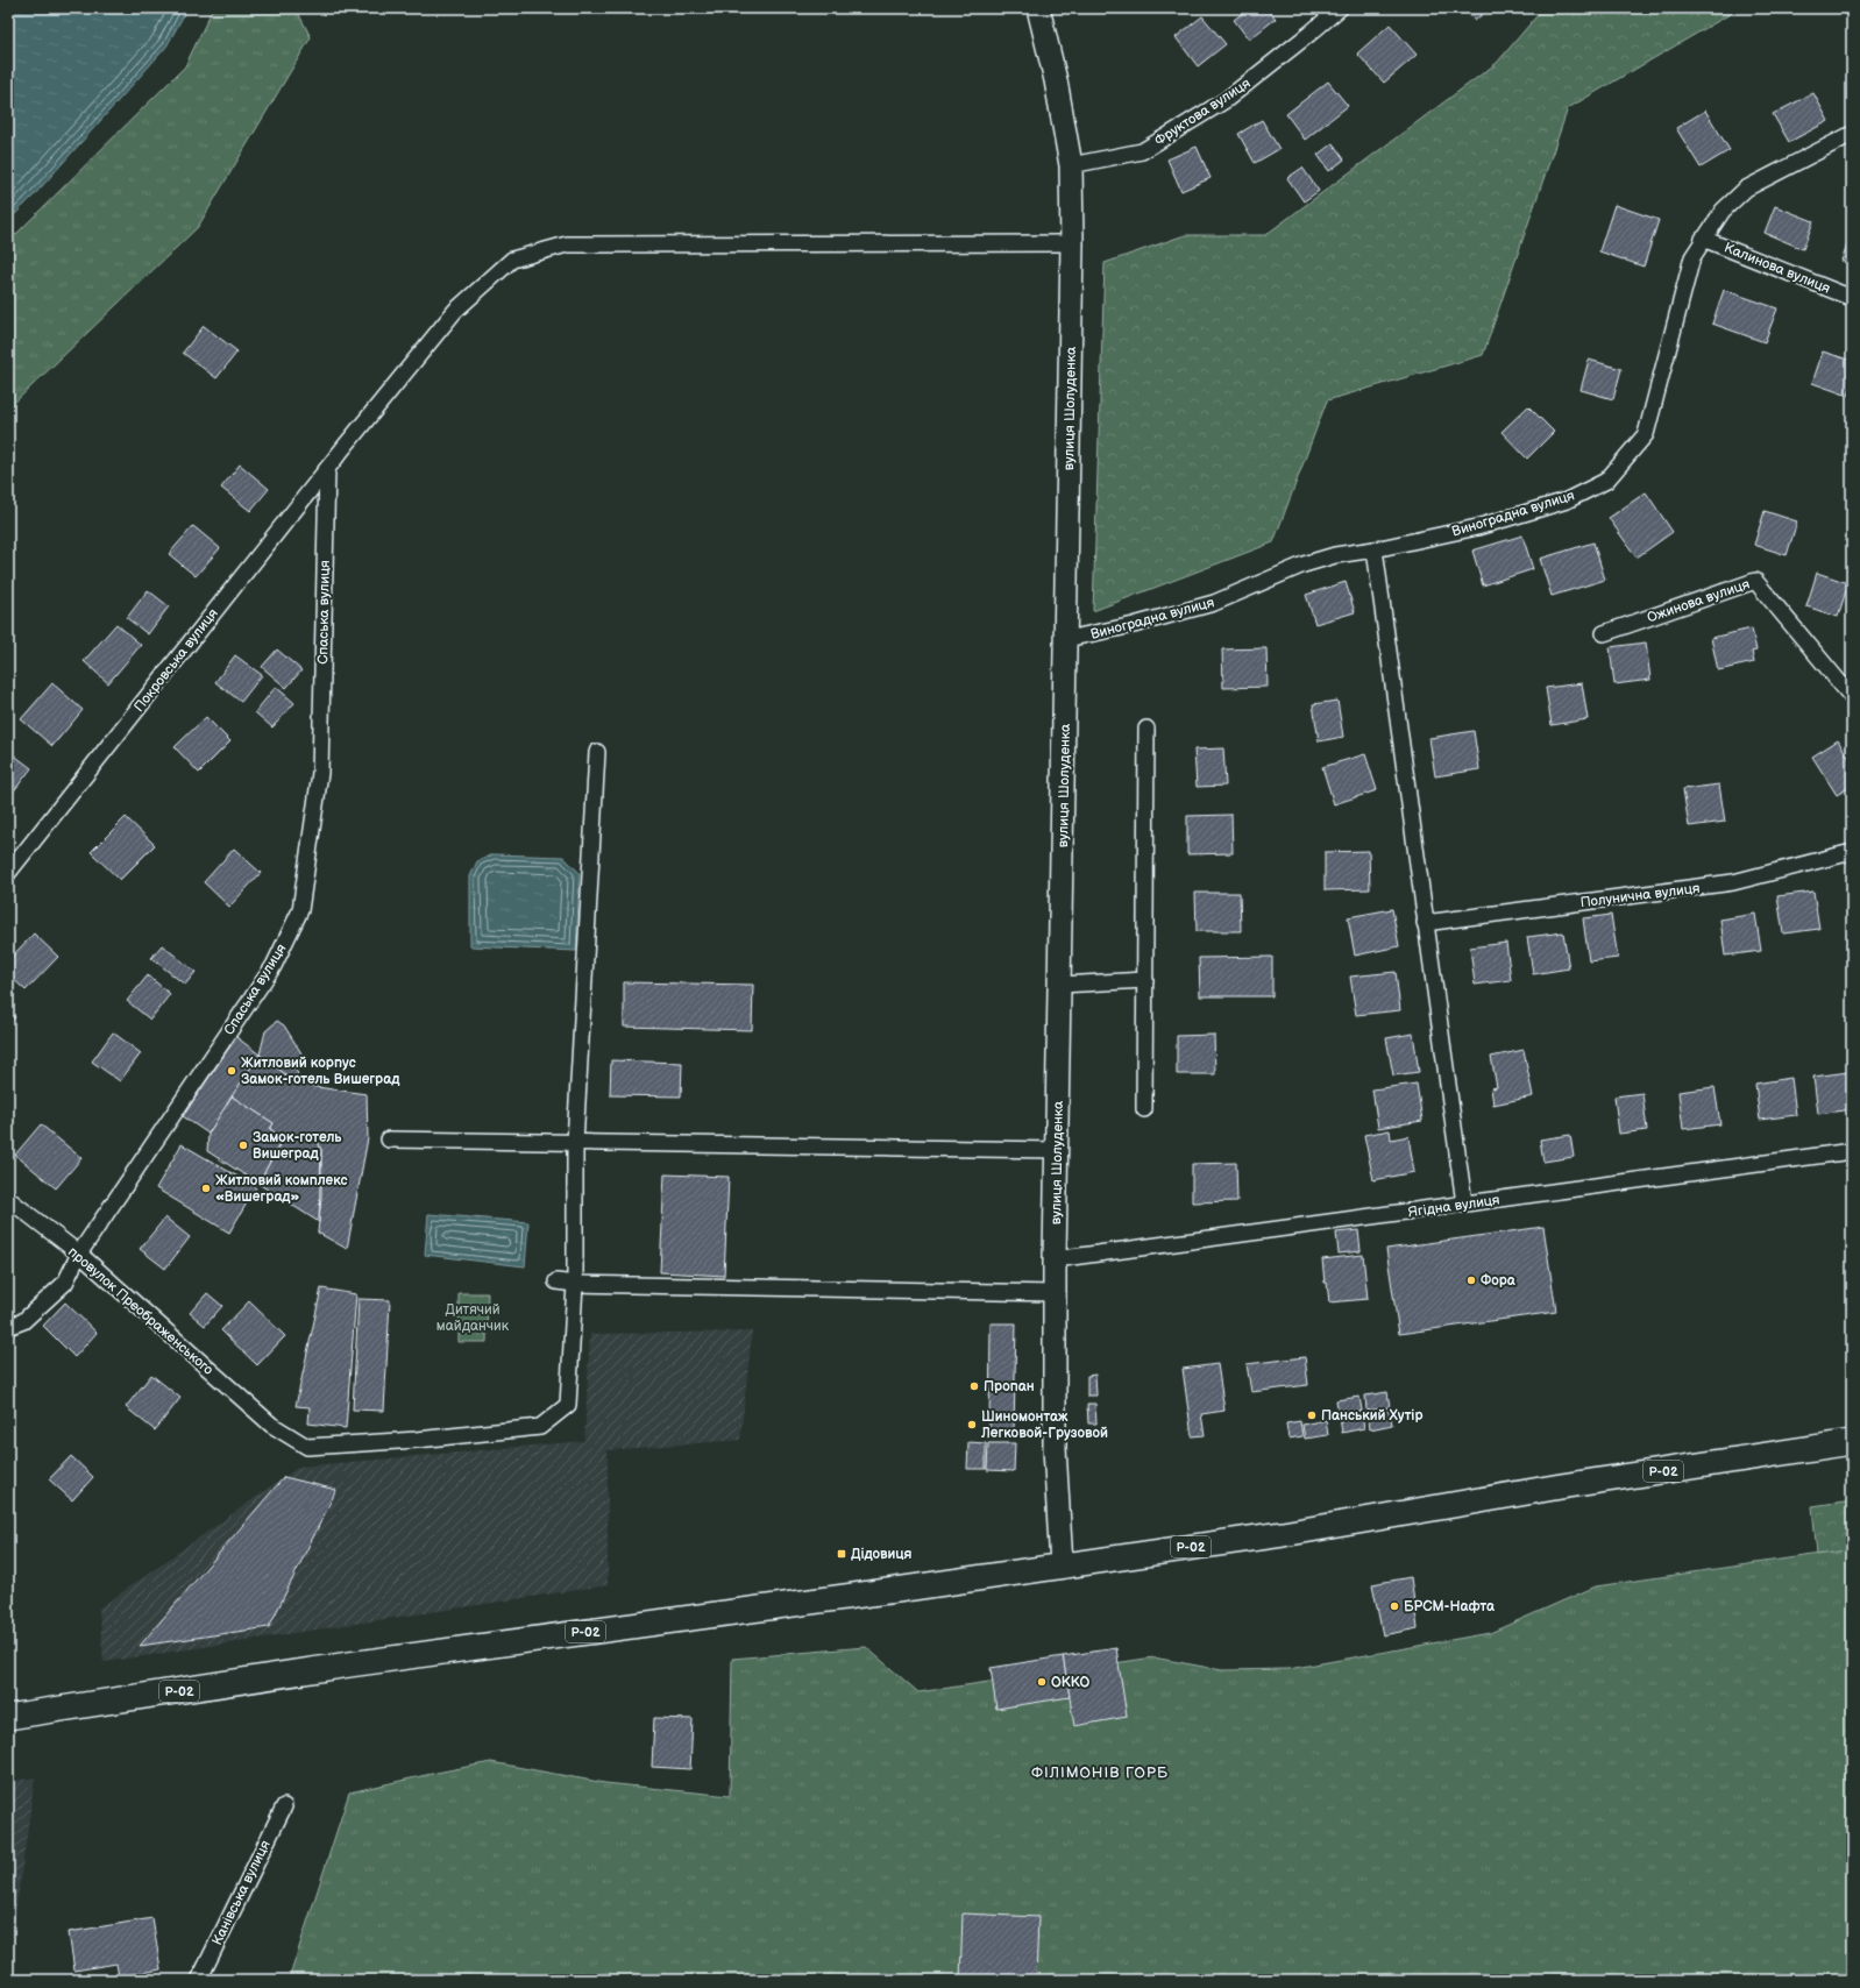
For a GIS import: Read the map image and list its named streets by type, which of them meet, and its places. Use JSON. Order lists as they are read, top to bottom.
{
  "streets": {
    "main road": ["вулиця Шолуденка", "Р-02"],
    "street": [
      "Фруктова вулиця",
      "Калинова вулиця",
      "Виноградна вулиця",
      "Ожинова вулиця",
      "Спаська вулиця",
      "Покровська вулиця",
      "Полунична вулиця",
      "Ягідна вулиця",
      "провулок Преображенського",
      "Канівська вулиця"
    ]
  },
  "crossings": [
    ["Фруктова вулиця", "вулиця Шолуденка"],
    ["Калинова вулиця", "Виноградна вулиця"],
    ["вулиця Шолуденка", "Виноградна вулиця"],
    ["вулиця Шолуденка", "Покровська вулиця"],
    ["вулиця Шолуденка", "Ягідна вулиця"],
    ["вулиця Шолуденка", "Р-02"],
    ["Спаська вулиця", "Покровська вулиця"],
    ["Спаська вулиця", "провулок Преображенського"]
  ],
  "districts": ["ФІЛІМОНІВ ГОРБ"],
  "parks": ["Дитячий майданчик"],
  "places": {
    "other": [
      "Житловий корпус Замок-готель Вишеград",
      "Замок-готель Вишеград",
      "Житловий комплекс «Вишеград»",
      "Фора",
      "Пропан",
      "Панський Хутір",
      "Шиномонтаж Легковой-Грузовой",
      "БРСМ-Нафта",
      "ОККО"
    ],
    "transit": ["Дідовиця"]
  }
}
